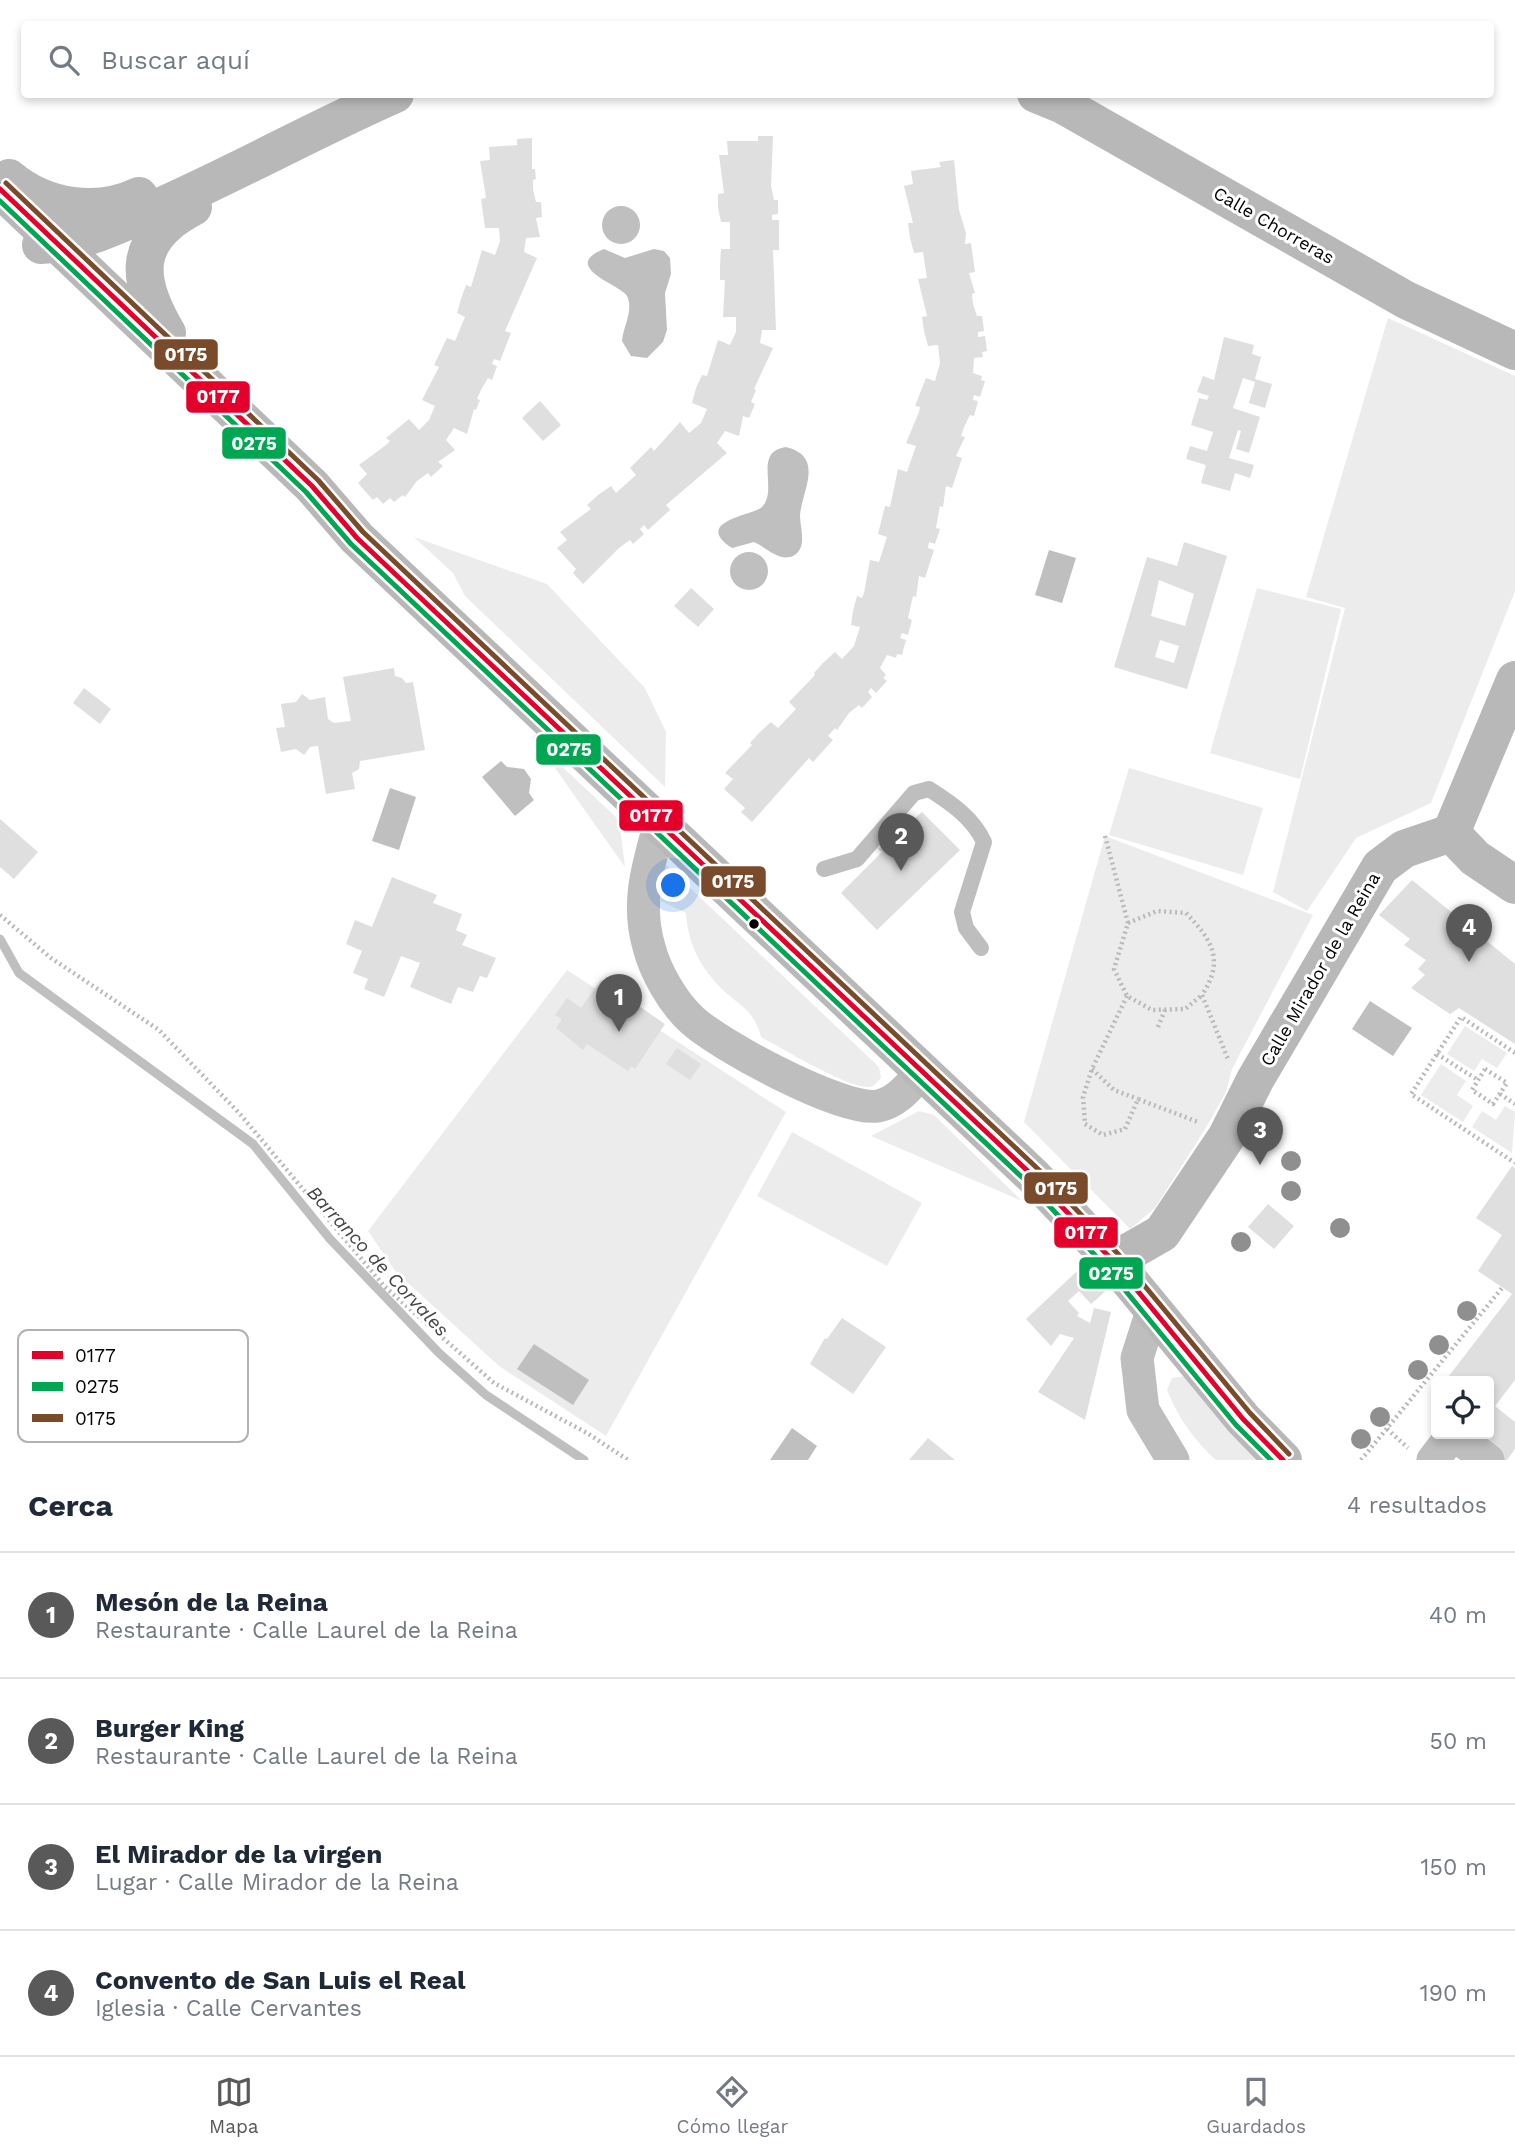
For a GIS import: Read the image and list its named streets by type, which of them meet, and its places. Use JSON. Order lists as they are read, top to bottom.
{
  "streets": {
    "street": ["Calle Chorreras", "Calle Mirador de la Reina"]
  },
  "water": ["Barranco de Corvales"],
  "lines": ["transit line 0175", "transit line 0177", "transit line 0275"],
  "legend": ["0177", "0275", "0175"],
  "page": {
    "search": "Buscar aquí",
    "pins": [
      "2",
      "4",
      "1",
      "3"
    ],
    "heading": ["Cerca", "4 resultados"],
    "list": [
      {
        "mark": "1",
        "name": "Mesón de la Reina",
        "note": "Restaurante · Calle Laurel de la Reina",
        "value": "40 m"
      },
      {
        "mark": "2",
        "name": "Burger King",
        "note": "Restaurante · Calle Laurel de la Reina",
        "value": "50 m"
      },
      {
        "mark": "3",
        "name": "El Mirador de la virgen",
        "note": "Lugar · Calle Mirador de la Reina",
        "value": "150 m"
      },
      {
        "mark": "4",
        "name": "Convento de San Luis el Real",
        "note": "Iglesia · Calle Cervantes",
        "value": "190 m"
      }
    ],
    "nav": ["Mapa", "Cómo llegar", "Guardados"]
  }
}
